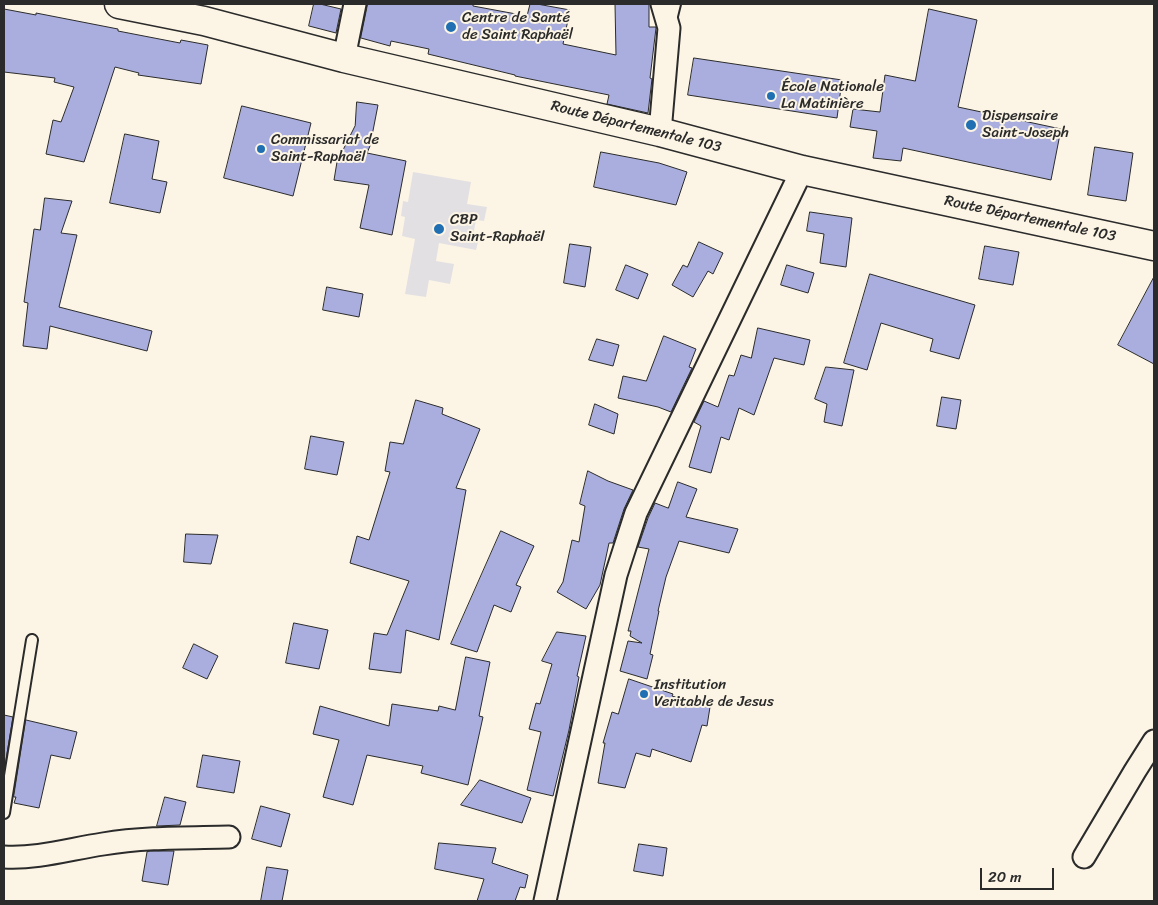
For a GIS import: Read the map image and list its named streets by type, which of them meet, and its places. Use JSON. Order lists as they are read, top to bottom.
{
  "streets": {
    "main road": ["Route Départementale 103"]
  },
  "places": [
    "Centre de Santé de Saint Raphaël",
    "École Nationale La Matinière",
    "Dispensaire Saint-Joseph",
    "Commissariat de Saint-Raphaël",
    "CBP Saint-Raphaël",
    "Institution Veritable de Jesus"
  ],
  "scale_bar": "20 m"
}
